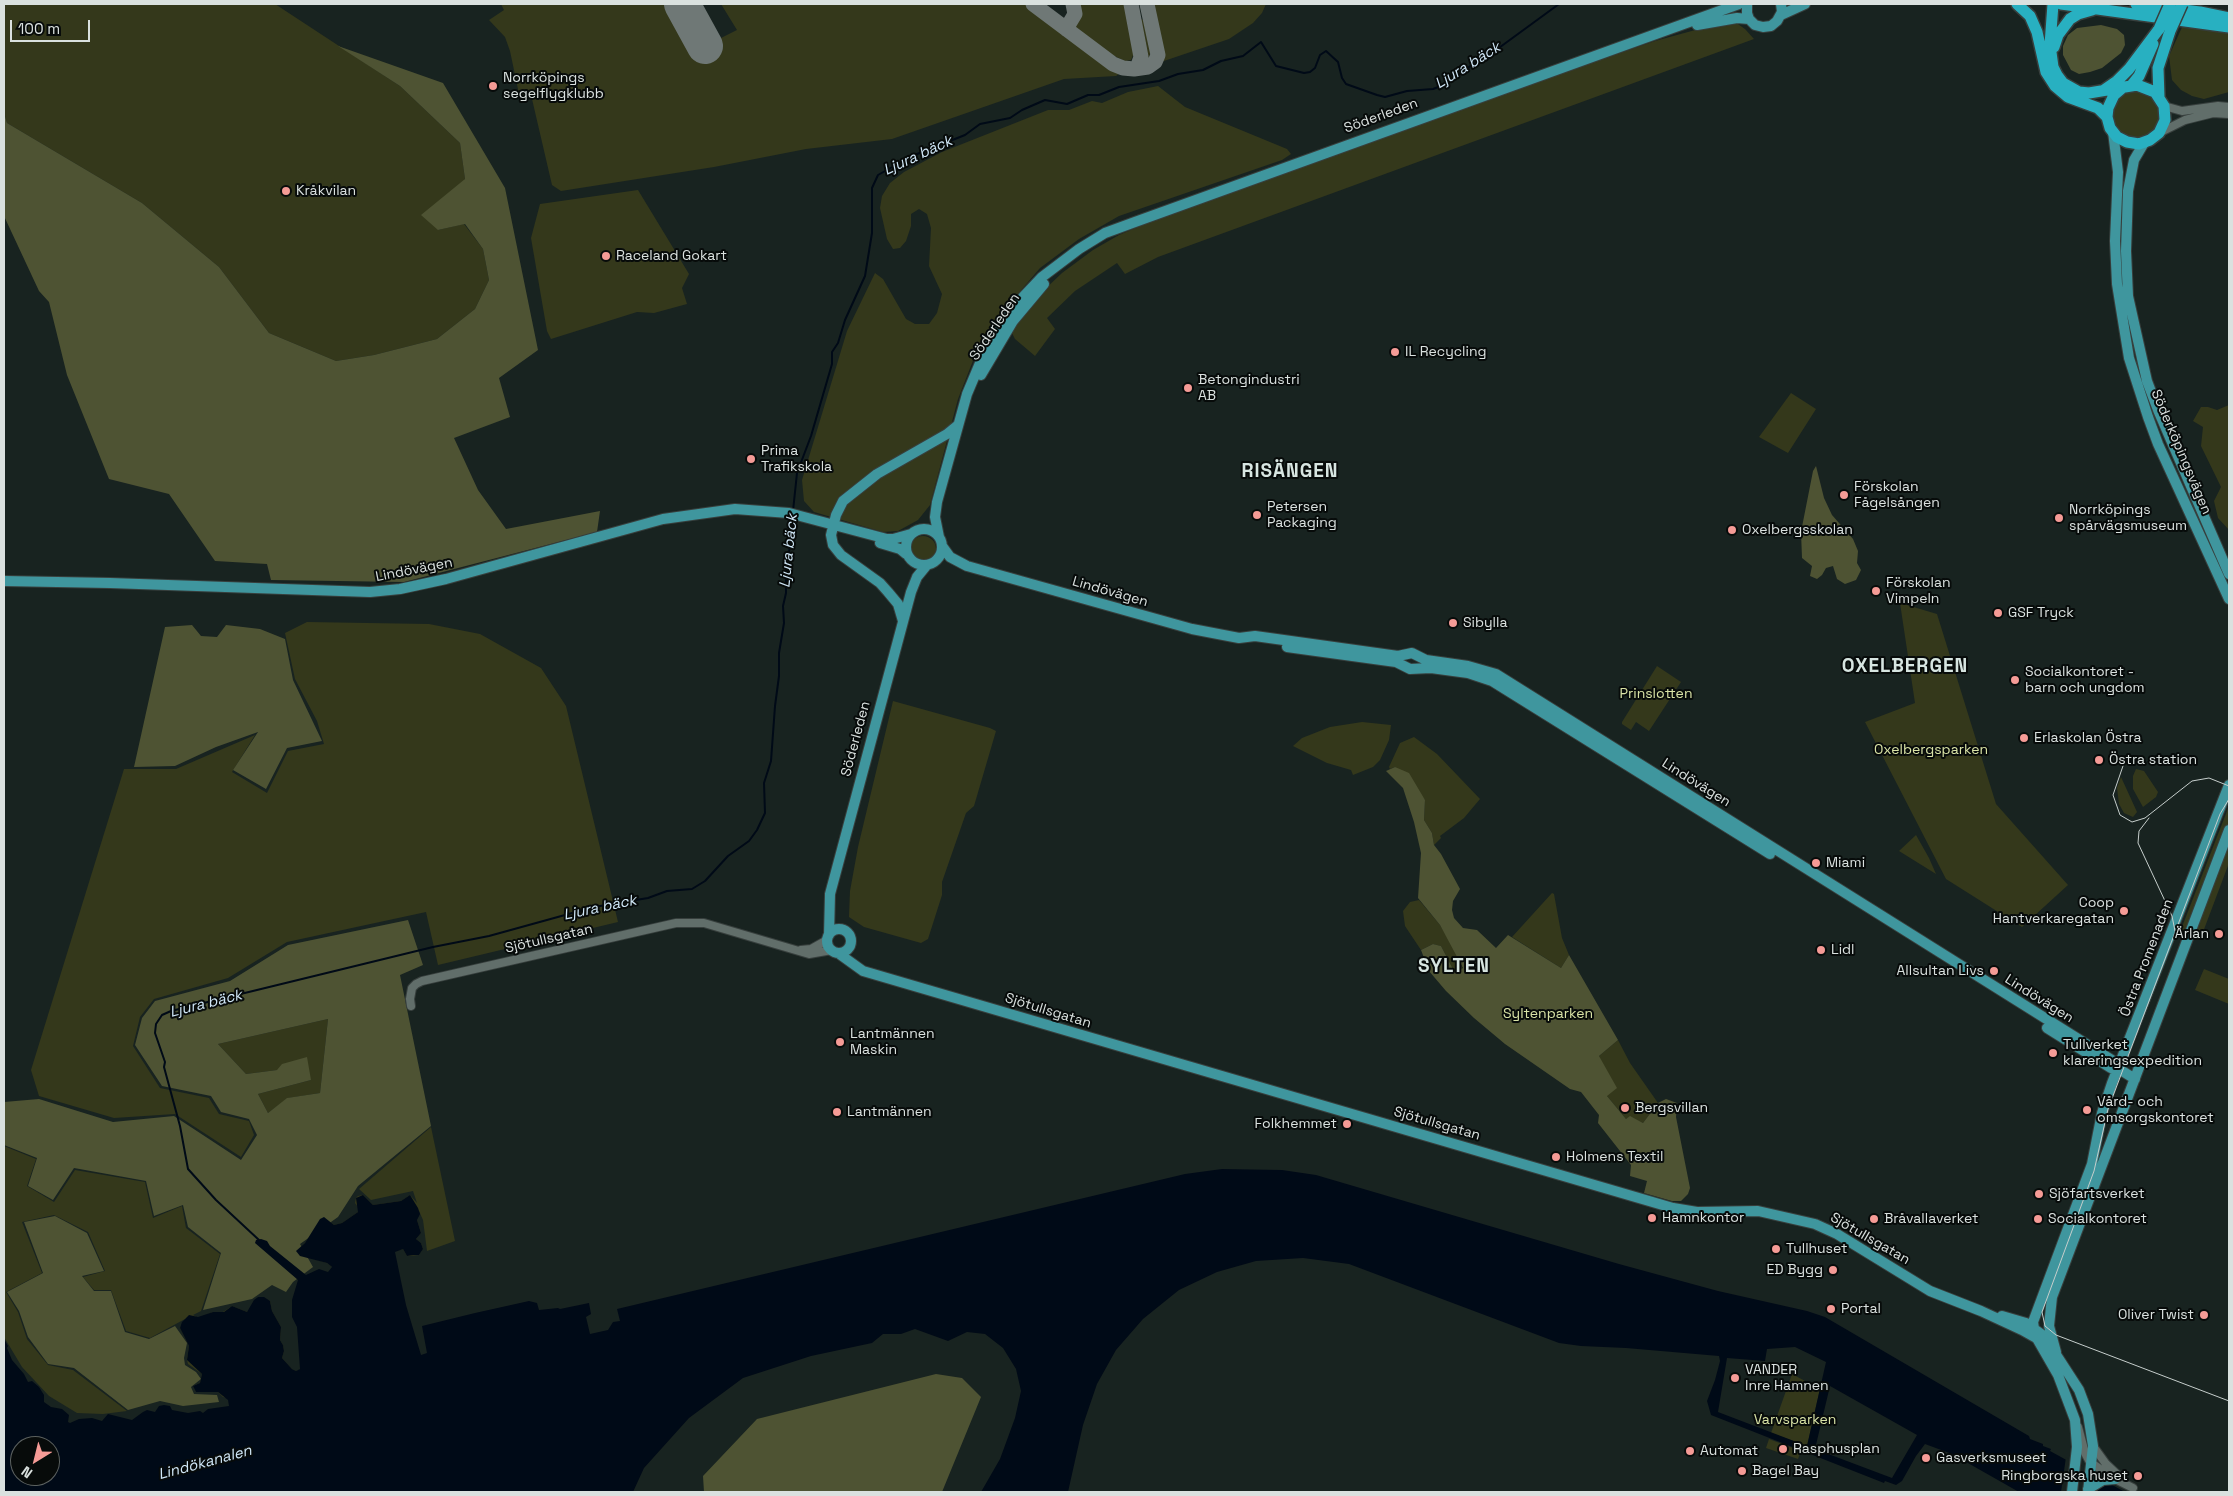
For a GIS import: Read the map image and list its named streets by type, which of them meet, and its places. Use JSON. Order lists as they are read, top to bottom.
{
  "streets": {
    "main road": [
      "Söderleden",
      "Söderköpingsvägen",
      "Lindövägen",
      "Sjötullsgatan",
      "Östra Promenaden"
    ]
  },
  "crossings": [
    ["Söderleden", "Lindövägen"],
    ["Söderleden", "Sjötullsgatan"],
    ["Lindövägen", "Östra Promenaden"],
    ["Sjötullsgatan", "Östra Promenaden"]
  ],
  "districts": ["RISÄNGEN", "OXELBERGEN", "SYLTEN"],
  "water": ["Ljura bäck", "Lindökanalen"],
  "parks": [
    "Prinslotten",
    "Oxelbergsparken",
    "Syltenparken",
    "Varvsparken"
  ],
  "places": [
    "Norrköpings segelflygklubb",
    "Kråkvilan",
    "Raceland Gokart",
    "IL Recycling",
    "Betongindustri AB",
    "Prima Trafikskola",
    "Förskolan Fågelsången",
    "Petersen Packaging",
    "Norrköpings spårvägsmuseum",
    "Oxelbergsskolan",
    "Förskolan Vimpeln",
    "GSF Tryck",
    "Sibylla",
    "Socialkontoret - barn och ungdom",
    "Erlaskolan Östra",
    "Östra station",
    "Miami",
    "Coop Hantverkaregatan",
    "Ärlan",
    "Lidl",
    "Allsultan Livs",
    "Lantmännen Maskin",
    "Tullverket klareringsexpedition",
    "Bergsvillan",
    "Vård- och omsorgskontoret",
    "Lantmännen",
    "Folkhemmet",
    "Holmens Textil",
    "Sjöfartsverket",
    "Hamnkontor",
    "Bråvallaverket",
    "Socialkontoret",
    "Tullhuset",
    "ED Bygg",
    "Portal",
    "Oliver Twist",
    "VANDER Inre Hamnen",
    "Rasphusplan",
    "Automat",
    "Gasverksmuseet",
    "Bagel Bay",
    "Ringborgska huset"
  ],
  "scale_bar": "100 m",
  "north": "bottom left"
}
